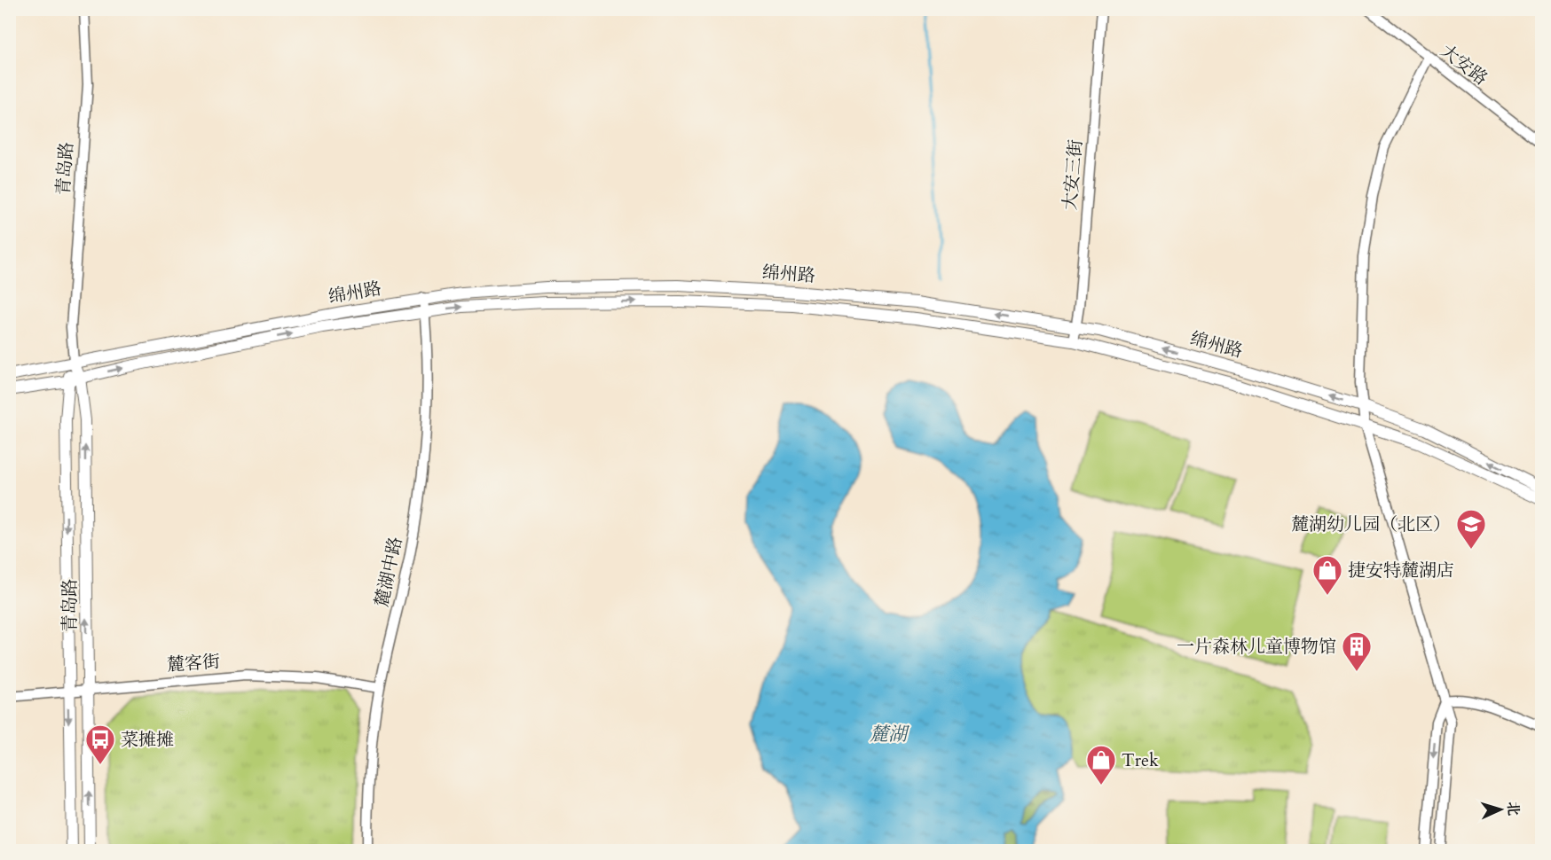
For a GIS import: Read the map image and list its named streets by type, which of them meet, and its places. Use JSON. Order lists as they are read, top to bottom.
{
  "streets": {
    "main road": ["青岛路", "绵州路"],
    "street": [
      "大安路",
      "大安三街",
      "麓湖中路",
      "麓客街"
    ]
  },
  "crossings": [
    ["青岛路", "绵州路"],
    ["青岛路", "麓客街"],
    ["大安三街", "绵州路"],
    ["绵州路", "麓湖中路"],
    ["麓湖中路", "麓客街"]
  ],
  "water": ["麓湖"],
  "places": {
    "school or university": ["麓湖幼儿园（北区）"],
    "shop": ["捷安特麓湖店", "Trek"],
    "building": ["一片森林儿童博物馆"],
    "bus stop": ["菜摊摊"]
  },
  "north": "right"
}
